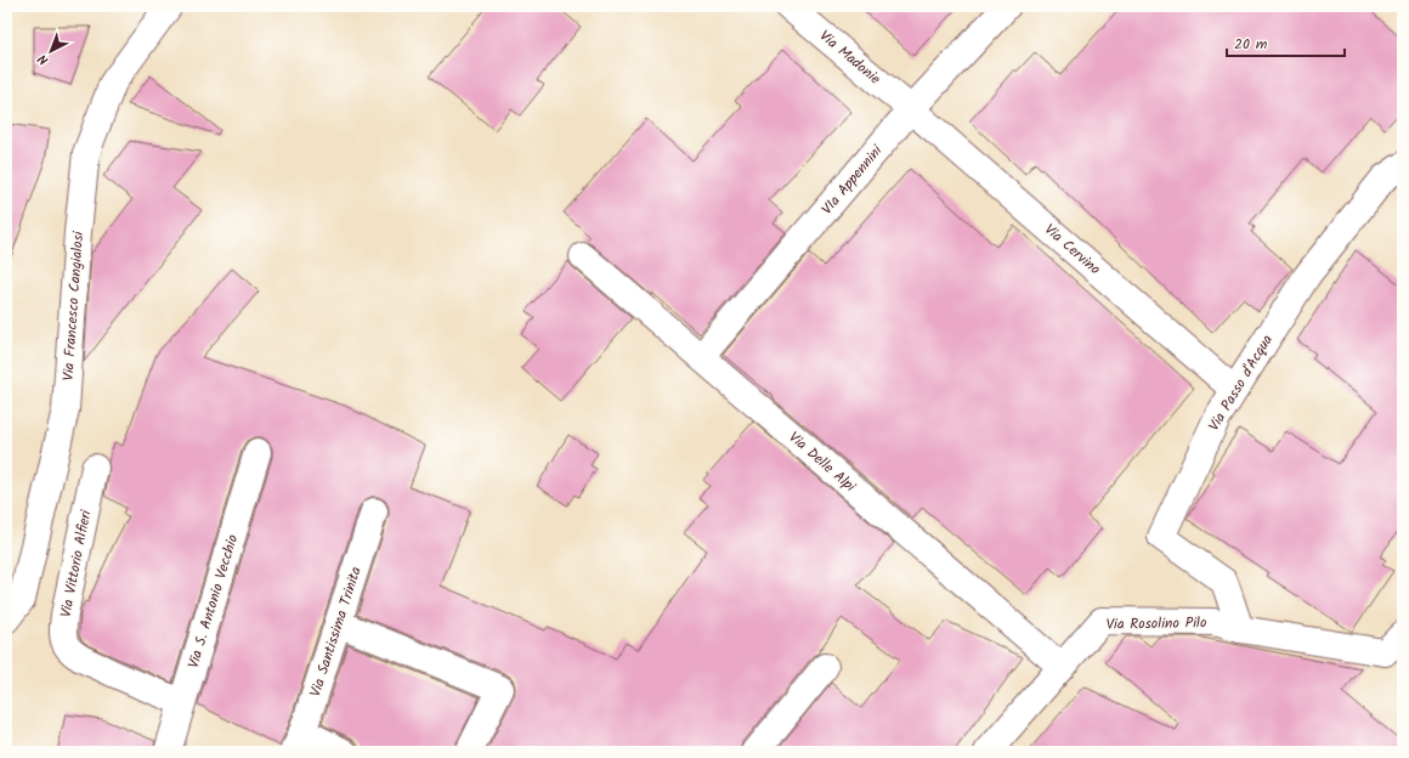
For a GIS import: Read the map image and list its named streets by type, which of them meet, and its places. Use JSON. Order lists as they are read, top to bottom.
{
  "streets": {
    "street": [
      "Via Madonie",
      "VIa Appennini",
      "Via Cervino",
      "Via Francesco Cangialosi",
      "Via Passo d'Acqua",
      "Via Delle Alpi",
      "Via Vittorio Alfieri",
      "Via S. Antonio Vecchio",
      "Via Rosolino Pilo",
      "Via Santissima Trinita"
    ]
  },
  "crossings": [
    ["Via Madonie", "VIa Appennini"],
    ["Via Madonie", "Via Cervino"],
    ["VIa Appennini", "Via Cervino"],
    ["VIa Appennini", "Via Delle Alpi"],
    ["Via Cervino", "Via Passo d'Acqua"],
    ["Via Passo d'Acqua", "Via Rosolino Pilo"],
    ["Via Delle Alpi", "Via Rosolino Pilo"],
    ["Via Vittorio Alfieri", "Via S. Antonio Vecchio"]
  ],
  "scale_bar": "20 m",
  "north": "bottom left"
}
